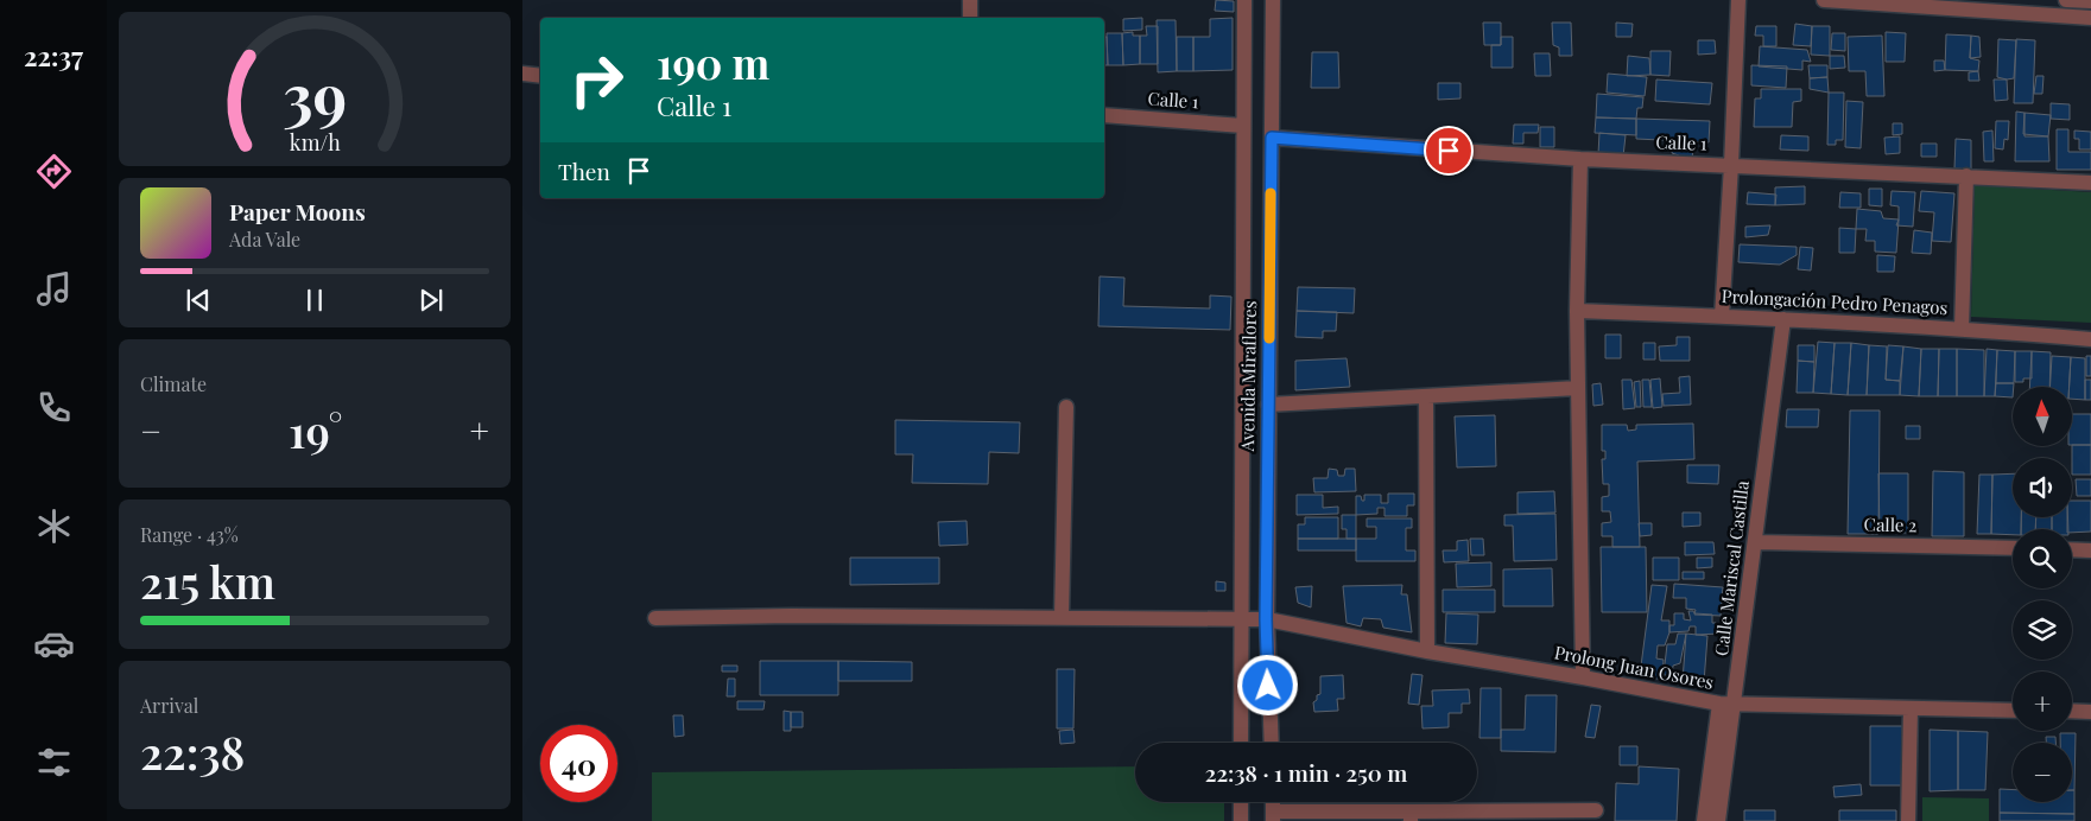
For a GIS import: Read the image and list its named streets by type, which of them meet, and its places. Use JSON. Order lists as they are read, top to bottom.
{
  "streets": {
    "street": [
      "Calle 1",
      "Prolongación Pedro Penagos",
      "Avenida Miraflores",
      "Calle 2",
      "Calle Mariscal Castilla",
      "Prolong Juan Osores"
    ]
  },
  "crossings": [
    ["Calle 1", "Avenida Miraflores"],
    ["Prolongación Pedro Penagos", "Calle Mariscal Castilla"],
    ["Avenida Miraflores", "Prolong Juan Osores"],
    ["Calle 2", "Calle Mariscal Castilla"],
    ["Calle Mariscal Castilla", "Prolong Juan Osores"]
  ],
  "north": "top",
  "page": {
    "tabs": "22:37",
    "turn": ["190 m", "Calle 1"],
    "then": "Then",
    "song": ["Paper Moons", "Ada Vale"],
    "tile": [
      "Climate",
      ["Range · 43%", "215 km"],
      ["Arrival", "22:38"]
    ],
    "map_buttons": ["+", "−"],
    "heat": ["−", "19°", "+"],
    "limit": "40",
    "trip": "22:38 · 1 min · 250 m",
    "gauge": ["39", "km/h"]
  }
}
